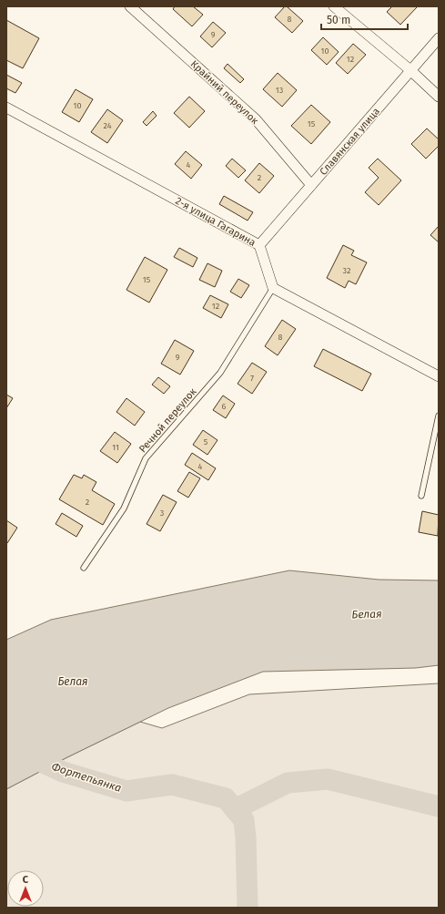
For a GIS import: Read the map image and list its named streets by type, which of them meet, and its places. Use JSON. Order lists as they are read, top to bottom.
{
  "streets": {
    "street": ["Крайний переулок", "Славянская улица", "2-я улица Гагарина"],
    "lane": ["Речной переулок"]
  },
  "crossings": [
    ["Крайний переулок", "Славянская улица"],
    ["Славянская улица", "2-я улица Гагарина"],
    ["2-я улица Гагарина", "Речной переулок"]
  ],
  "water": ["Белая", "Фортепьянка"],
  "house_numbers": [
    "8",
    "9",
    "10",
    "12",
    "13",
    "10",
    "15",
    "24",
    "4",
    "2",
    "32",
    "15",
    "12",
    "8",
    "9",
    "7",
    "6",
    "5",
    "11",
    "4",
    "2",
    "3"
  ],
  "scale_bar": "50 m",
  "north": "top"
}
